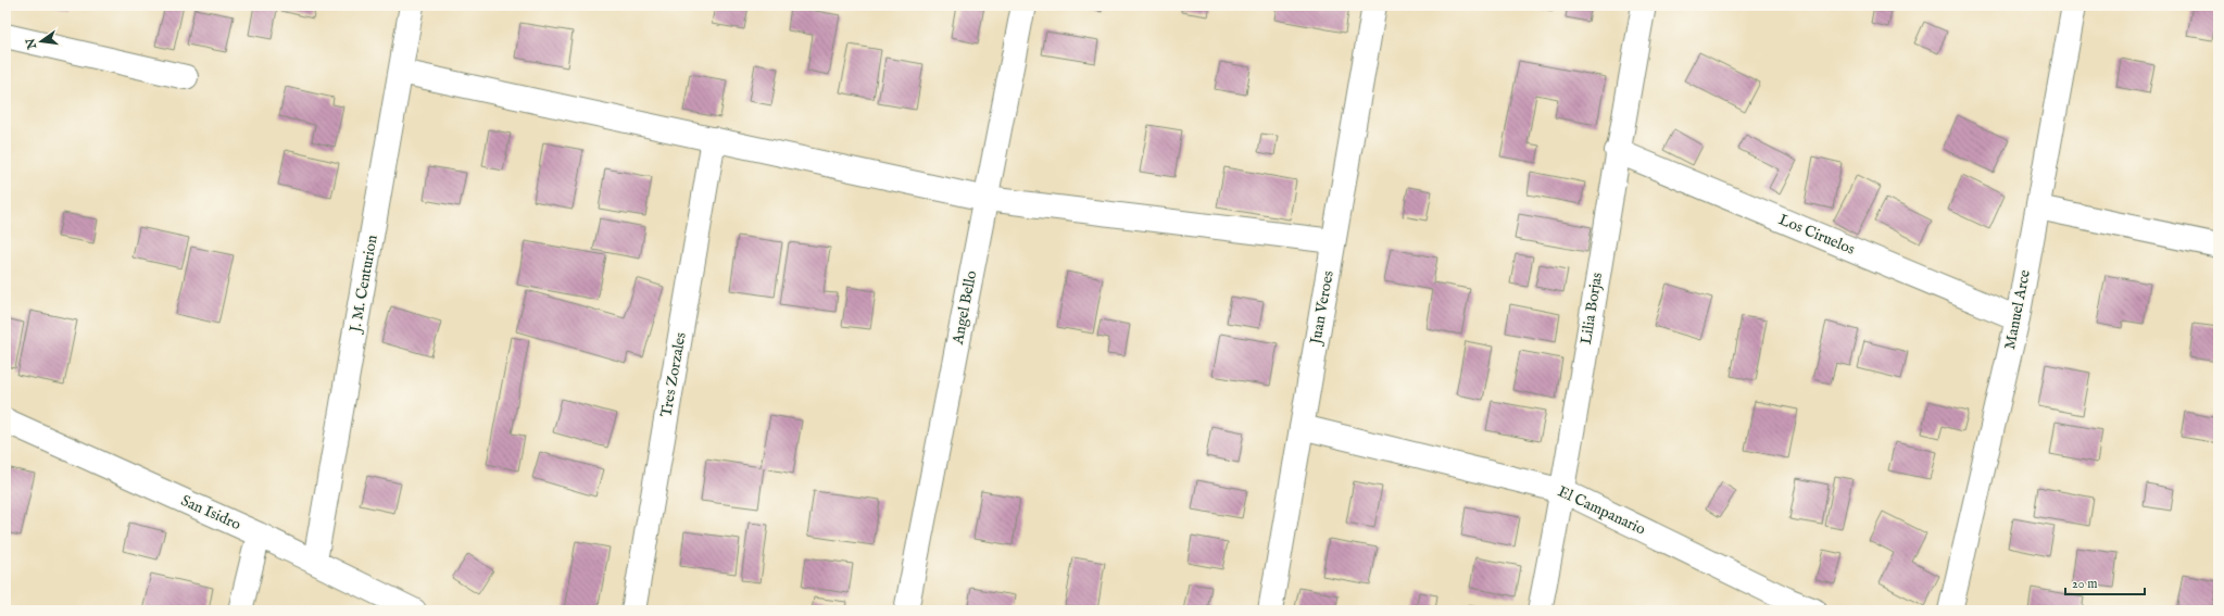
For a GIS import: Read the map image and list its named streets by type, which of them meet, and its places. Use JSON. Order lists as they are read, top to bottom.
{
  "streets": {
    "street": [
      "Los Ciruelos",
      "J. M. Centurion",
      "Angel Bello",
      "Juan Veroes",
      "Lilia Borjas",
      "Manuel Arce",
      "Tres Zorzales",
      "El Campanario",
      "San Isidro"
    ]
  },
  "crossings": [
    ["Los Ciruelos", "Lilia Borjas"],
    ["Los Ciruelos", "Manuel Arce"],
    ["J. M. Centurion", "San Isidro"],
    ["Juan Veroes", "El Campanario"],
    ["Lilia Borjas", "El Campanario"]
  ],
  "scale_bar": "20 m",
  "north": "left"
}
